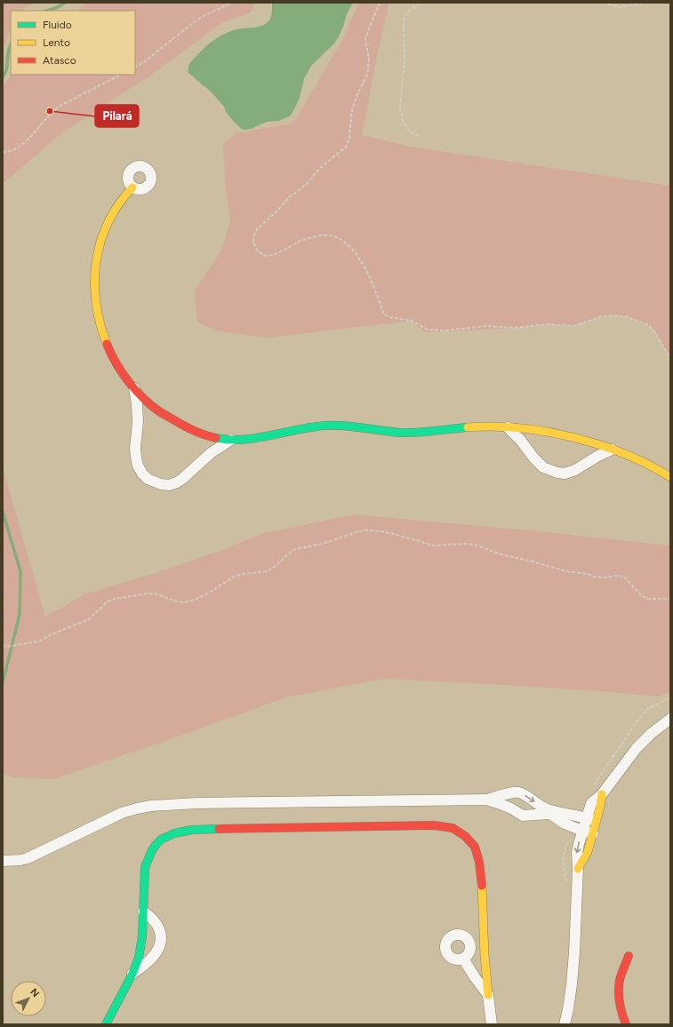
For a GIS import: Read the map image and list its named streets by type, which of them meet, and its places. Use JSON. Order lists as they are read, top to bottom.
{
  "places": ["Pilará"],
  "legend": ["Fluido", "Lento", "Atasco"],
  "north": "top right"
}
